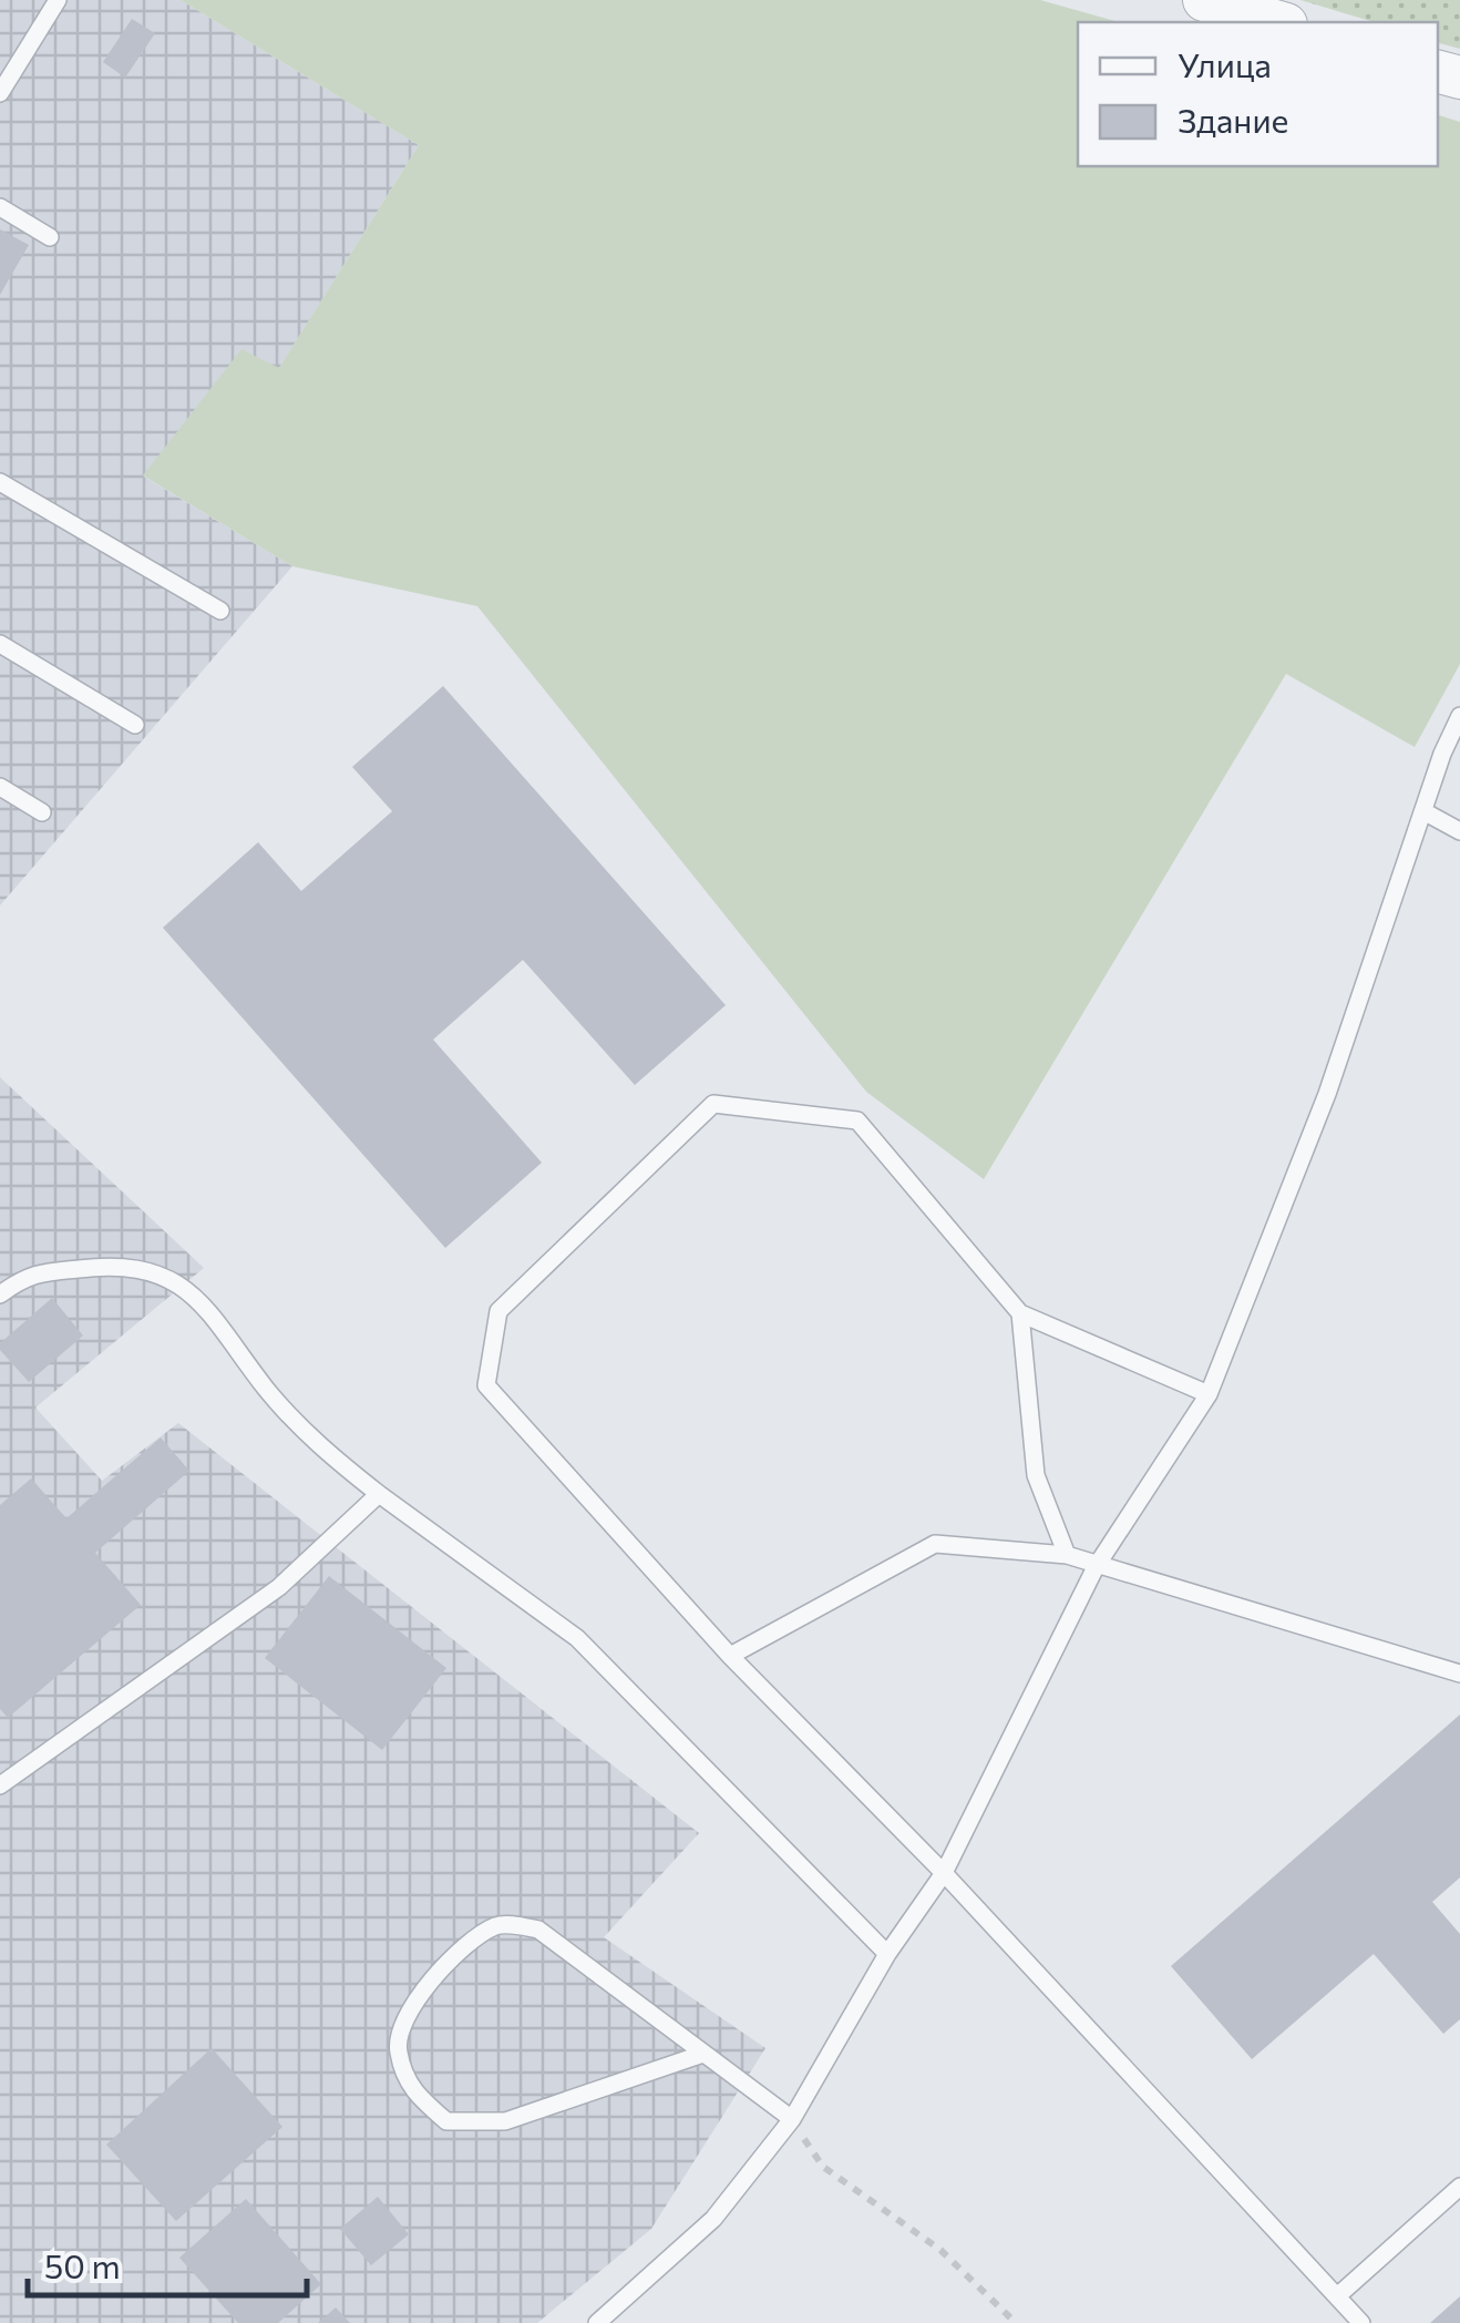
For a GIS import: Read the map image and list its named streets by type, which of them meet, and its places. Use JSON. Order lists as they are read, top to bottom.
{
  "legend": ["Улица", "Здание"],
  "scale_bar": "50 m"
}
